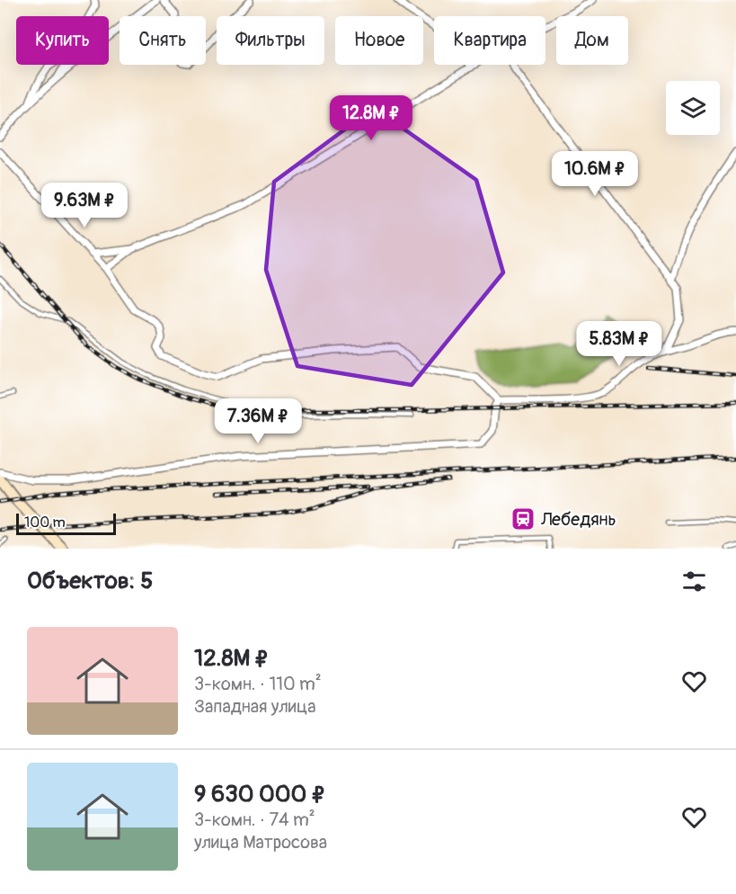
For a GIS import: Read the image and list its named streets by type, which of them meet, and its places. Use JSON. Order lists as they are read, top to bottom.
{
  "places": {
    "station": ["Лебедянь"]
  },
  "scale_bar": "100 m",
  "page": {
    "chip": [
      "Купить",
      "Снять",
      "Фильтры",
      "Новое",
      "Квартира",
      "Дом"
    ],
    "price": [
      "12.8M ₽",
      "10.6M ₽",
      "9.63M ₽",
      "5.83M ₽",
      "7.36M ₽"
    ],
    "scale": "100 m",
    "heading": "Объектов: 5",
    "list": [
      {
        "name": "12.8M ₽",
        "note": "3-комн. · 110 m² · Западная улица"
      },
      {
        "name": "9 630 000 ₽",
        "note": "3-комн. · 74 m² · улица Матросова"
      }
    ]
  }
}
